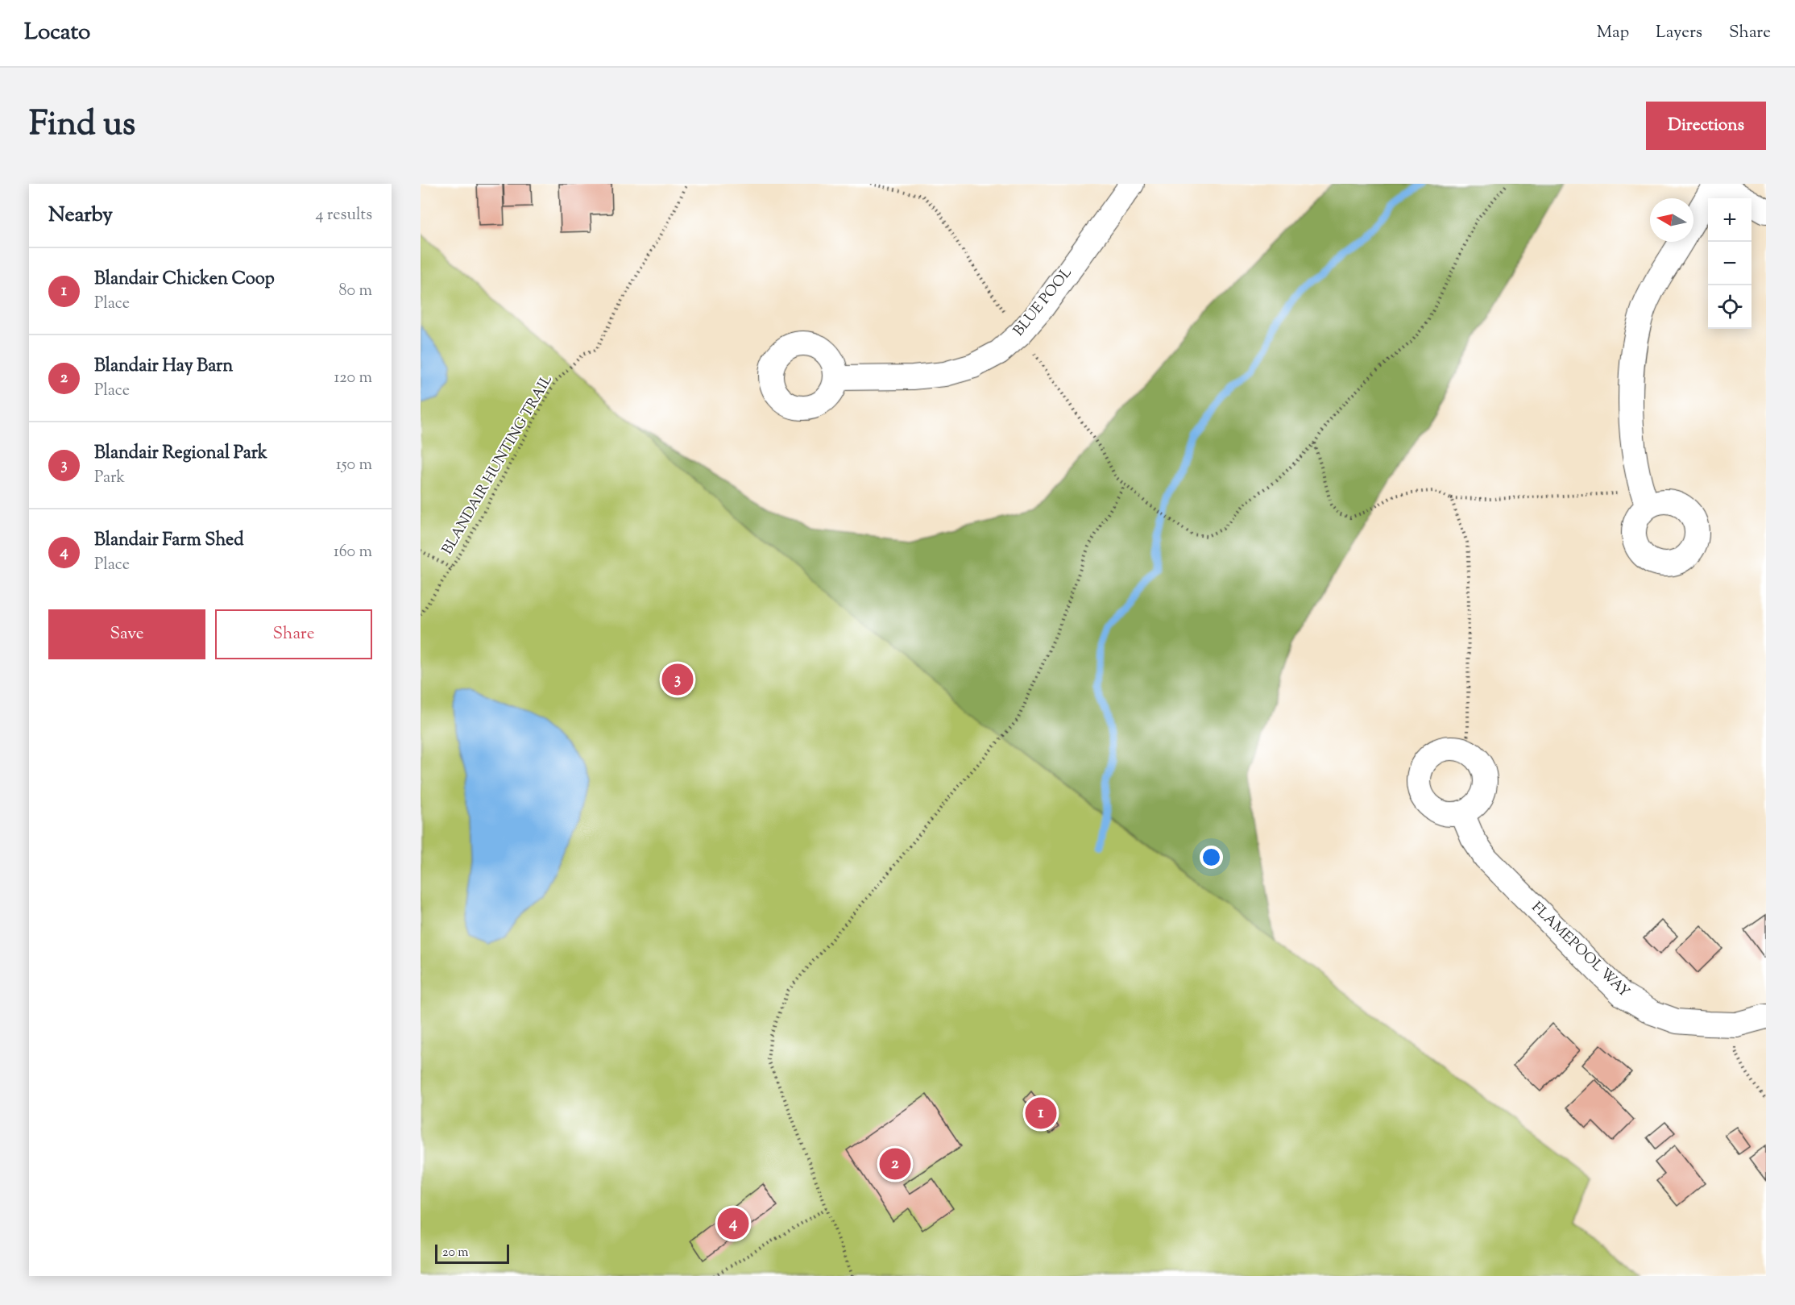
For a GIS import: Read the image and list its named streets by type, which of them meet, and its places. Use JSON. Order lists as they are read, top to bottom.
{
  "streets": {
    "street": ["BLUE POOL", "FLAMEPOOL WAY"],
    "path": ["BLANDAIR HUNTING TRAIL"]
  },
  "scale_bar": "20 m",
  "north": "left",
  "page": {
    "header": "Locato",
    "nav": ["Map", "Layers", "Share"],
    "title": "Find us",
    "buttons": [
      "Directions",
      ["Save", "Share"]
    ],
    "heading": ["Nearby", "4 results"],
    "map_buttons": ["+", "−"],
    "list": [
      {
        "mark": "1",
        "name": "Blandair Chicken Coop",
        "note": "Place",
        "value": "80 m"
      },
      {
        "mark": "2",
        "name": "Blandair Hay Barn",
        "note": "Place",
        "value": "120 m"
      },
      {
        "mark": "3",
        "name": "Blandair Regional Park",
        "note": "Park",
        "value": "150 m"
      },
      {
        "mark": "4",
        "name": "Blandair Farm Shed",
        "note": "Place",
        "value": "160 m"
      }
    ],
    "pins": [
      "3",
      "1",
      "2",
      "4"
    ],
    "scale": "20 m"
  }
}
